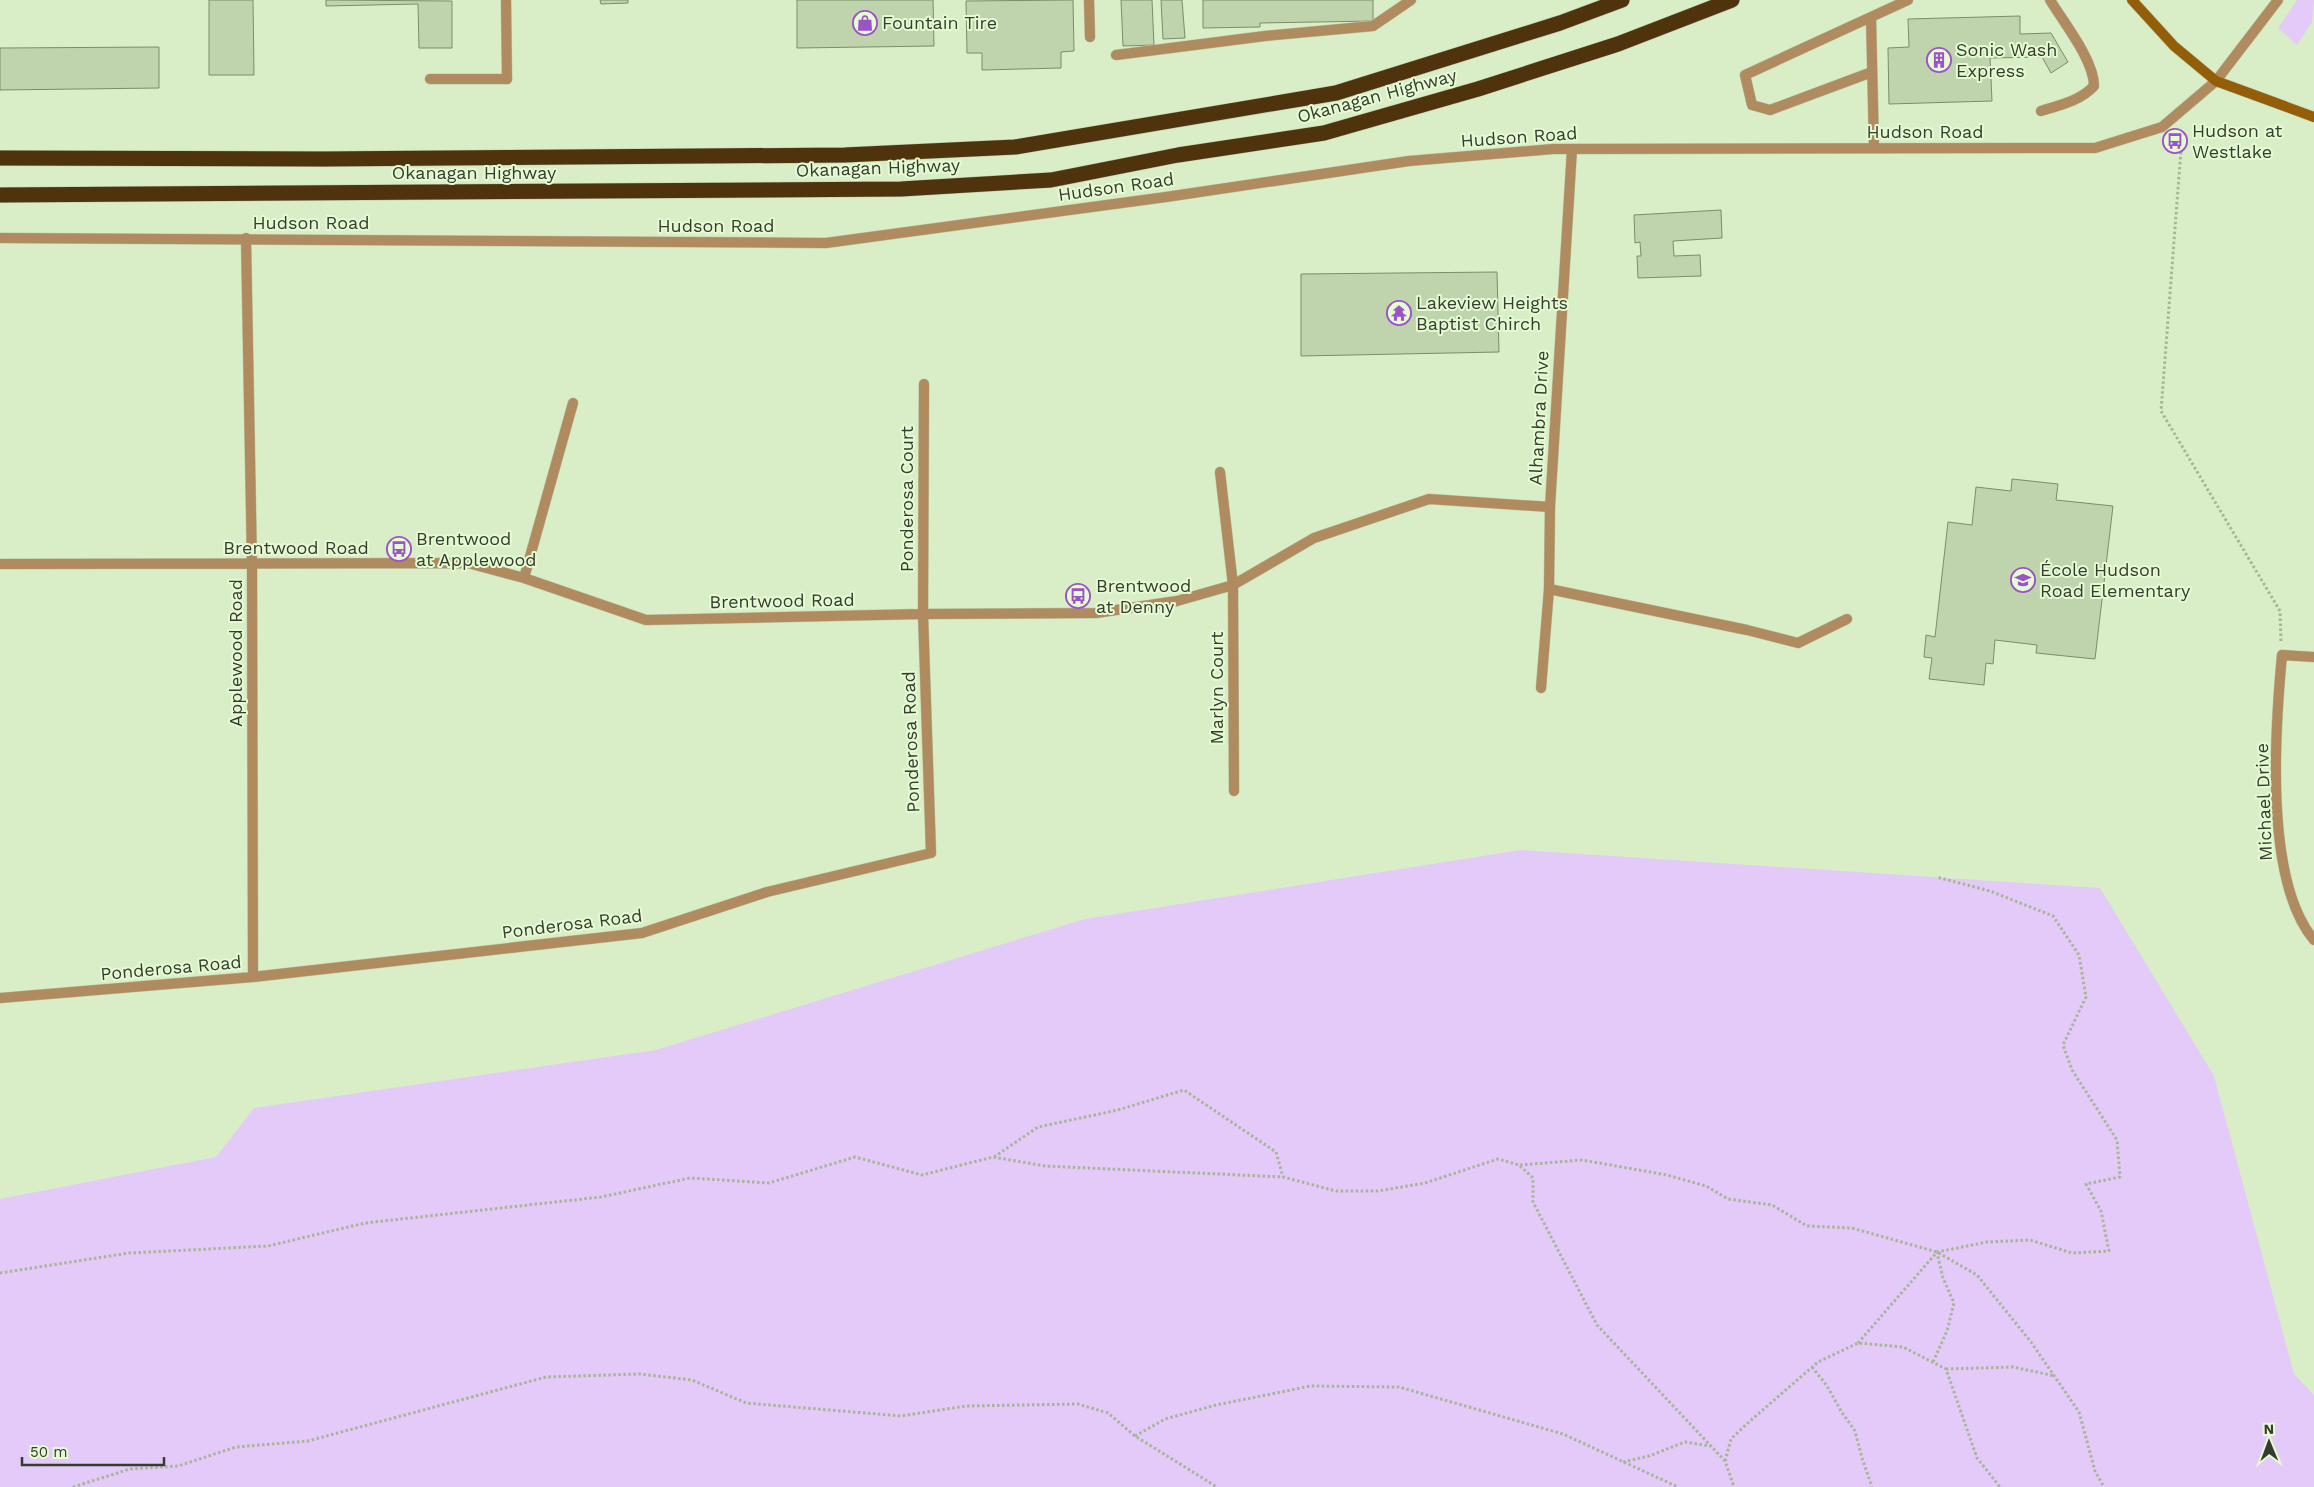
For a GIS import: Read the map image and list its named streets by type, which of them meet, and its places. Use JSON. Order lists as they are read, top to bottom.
{
  "streets": {
    "highway": ["Okanagan Highway"],
    "street": [
      "Hudson Road",
      "Alhambra Drive",
      "Ponderosa Court",
      "Brentwood Road",
      "Applewood Road",
      "Marlyn Court",
      "Ponderosa Road",
      "Michael Drive"
    ]
  },
  "crossings": [
    ["Hudson Road", "Alhambra Drive"],
    ["Hudson Road", "Applewood Road"],
    ["Alhambra Drive", "Brentwood Road"],
    ["Ponderosa Court", "Brentwood Road"],
    ["Ponderosa Court", "Ponderosa Road"],
    ["Brentwood Road", "Applewood Road"],
    ["Brentwood Road", "Marlyn Court"],
    ["Brentwood Road", "Ponderosa Road"],
    ["Applewood Road", "Ponderosa Road"]
  ],
  "places": {
    "shop": ["Fountain Tire"],
    "building": ["Sonic Wash Express"],
    "bus stop": ["Hudson at Westlake", "Brentwood at Applewood", "Brentwood at Denny"],
    "temple": ["Lakeview Heights Baptist Chirch"],
    "school or university": ["École Hudson Road Elementary"]
  },
  "scale_bar": "50 m",
  "north": "top"
}
